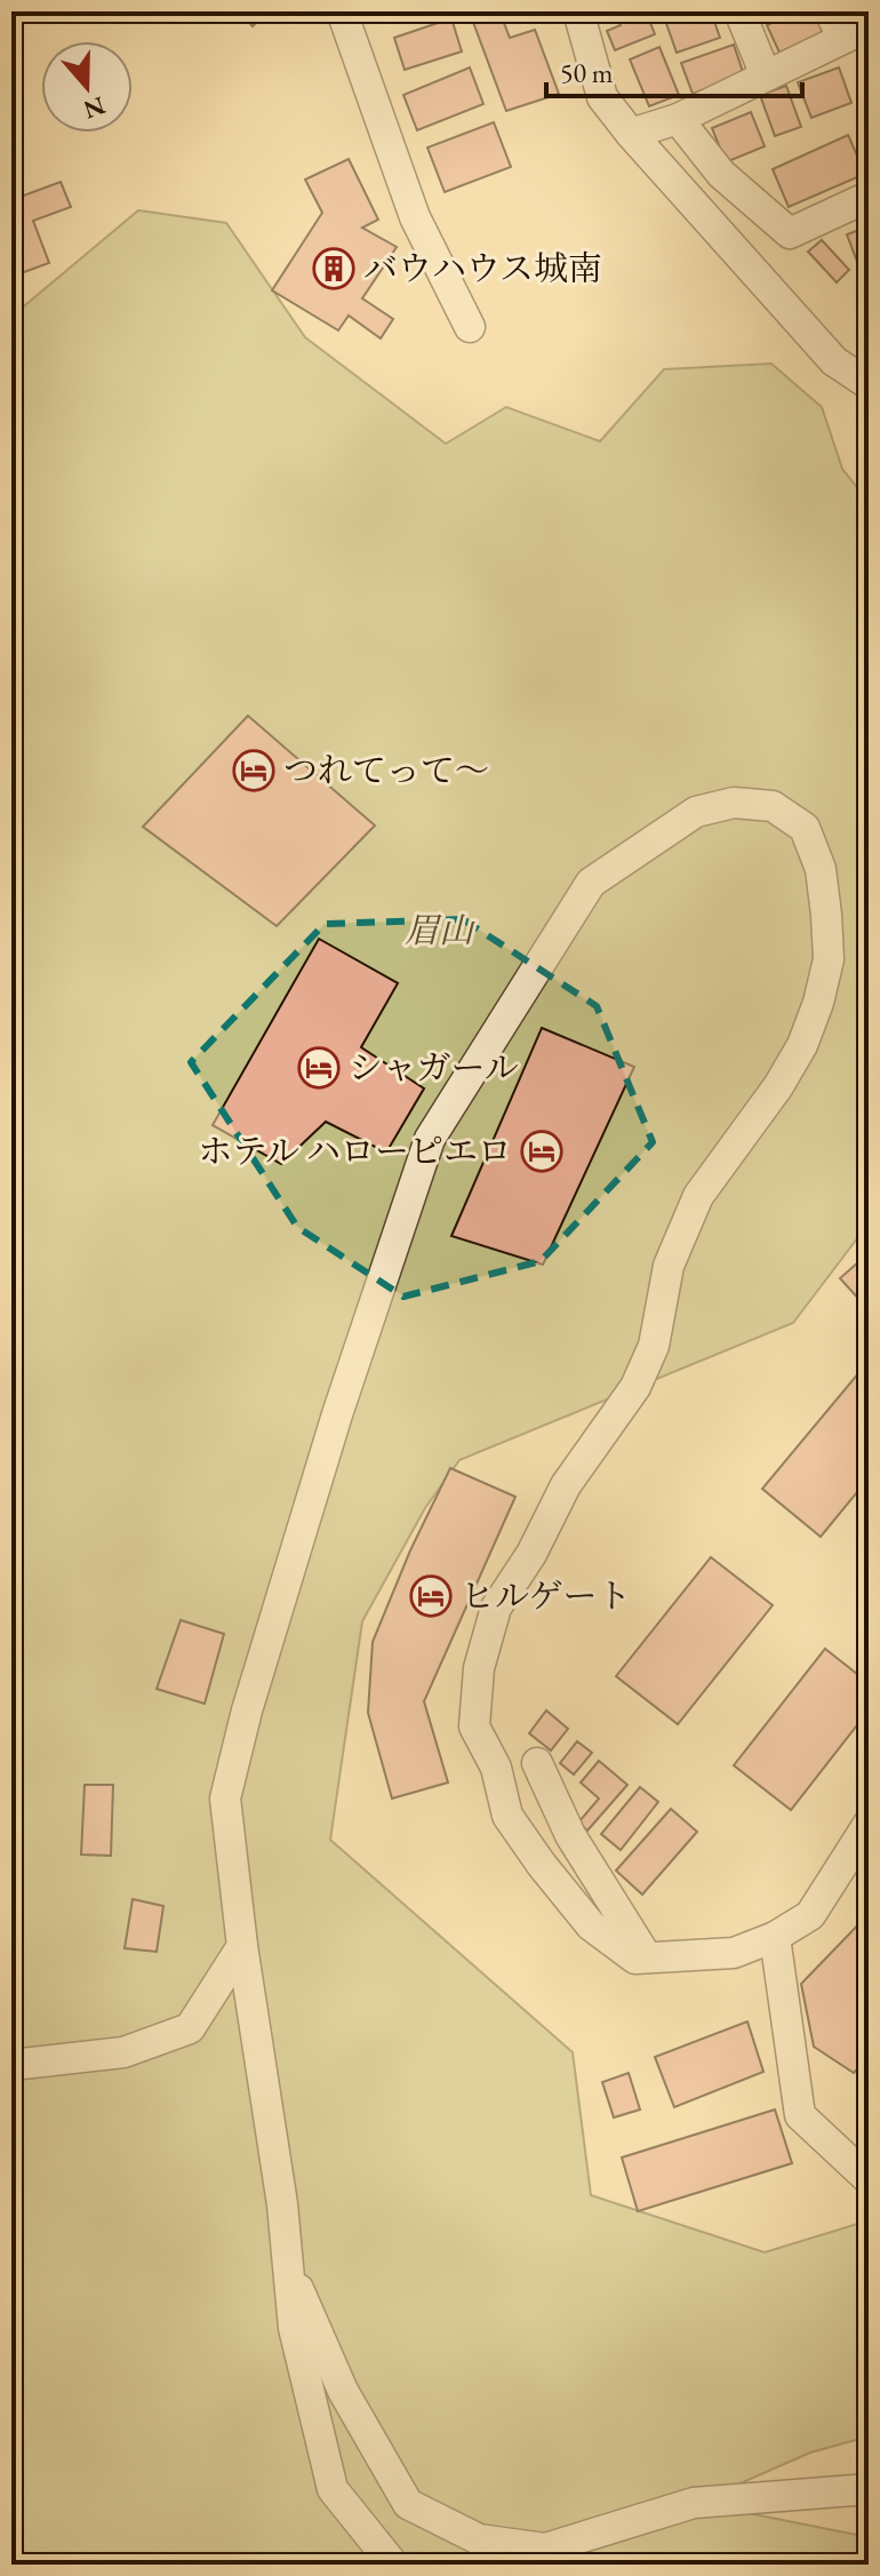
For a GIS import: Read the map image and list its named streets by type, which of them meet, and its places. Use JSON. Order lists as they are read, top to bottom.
{
  "parks": ["眉山"],
  "places": {
    "building": ["バウハウス城南"],
    "hotel": [
      "つれてって～",
      "シャガール",
      "ホテル ハローピエロ",
      "ヒルゲート"
    ]
  },
  "scale_bar": "50 m",
  "north": "bottom"
}
